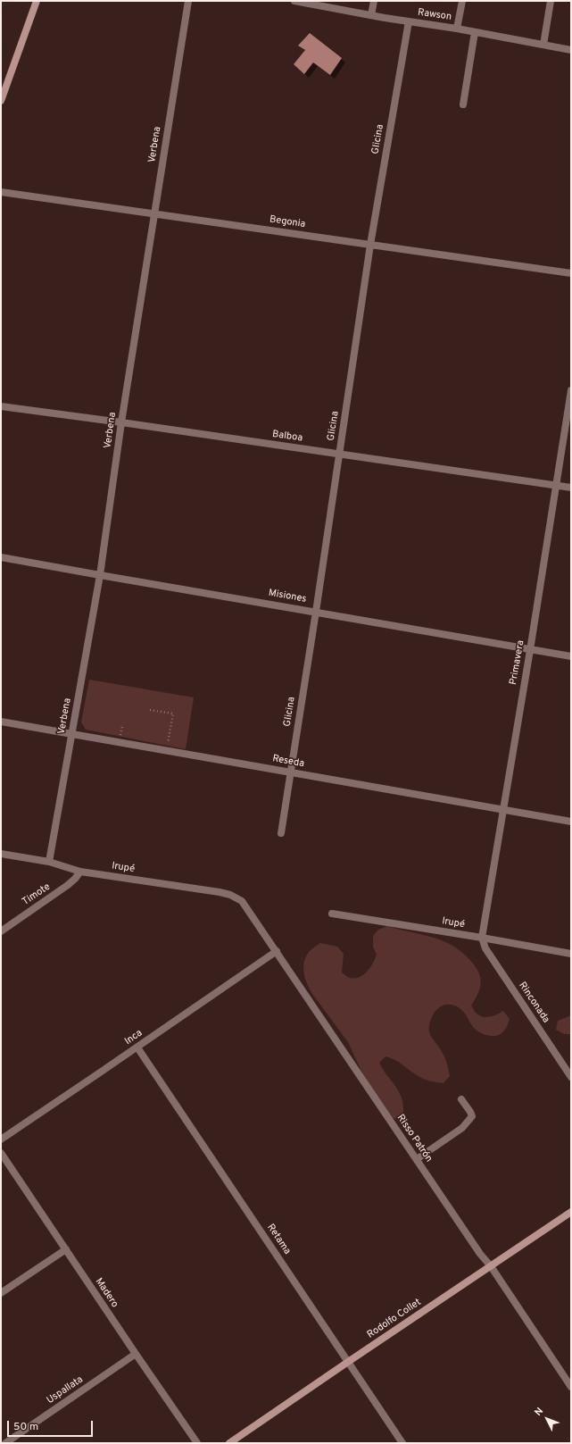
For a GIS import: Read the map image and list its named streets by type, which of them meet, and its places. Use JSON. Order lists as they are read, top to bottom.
{
  "streets": {
    "street": [
      "Rawson",
      "Glicina",
      "Verbena",
      "Begonia",
      "Balboa",
      "Misiones",
      "Primavera",
      "Reseda",
      "Irupé",
      "Timote",
      "Rinconada",
      "Inca",
      "Risso Patrón",
      "Retama",
      "Madero",
      "Rodolfo Collet",
      "Uspallata"
    ]
  },
  "crossings": [
    ["Rawson", "Glicina"],
    ["Glicina", "Begonia"],
    ["Glicina", "Balboa"],
    ["Glicina", "Misiones"],
    ["Glicina", "Reseda"],
    ["Verbena", "Begonia"],
    ["Verbena", "Balboa"],
    ["Verbena", "Misiones"],
    ["Verbena", "Reseda"],
    ["Verbena", "Irupé"],
    ["Balboa", "Primavera"],
    ["Misiones", "Primavera"],
    ["Primavera", "Reseda"],
    ["Primavera", "Irupé"],
    ["Primavera", "Rinconada"],
    ["Irupé", "Timote"],
    ["Irupé", "Rinconada"],
    ["Irupé", "Risso Patrón"],
    ["Inca", "Risso Patrón"],
    ["Inca", "Retama"],
    ["Risso Patrón", "Rodolfo Collet"],
    ["Retama", "Rodolfo Collet"],
    ["Madero", "Uspallata"]
  ],
  "scale_bar": "50 m",
  "north": "top left"
}
